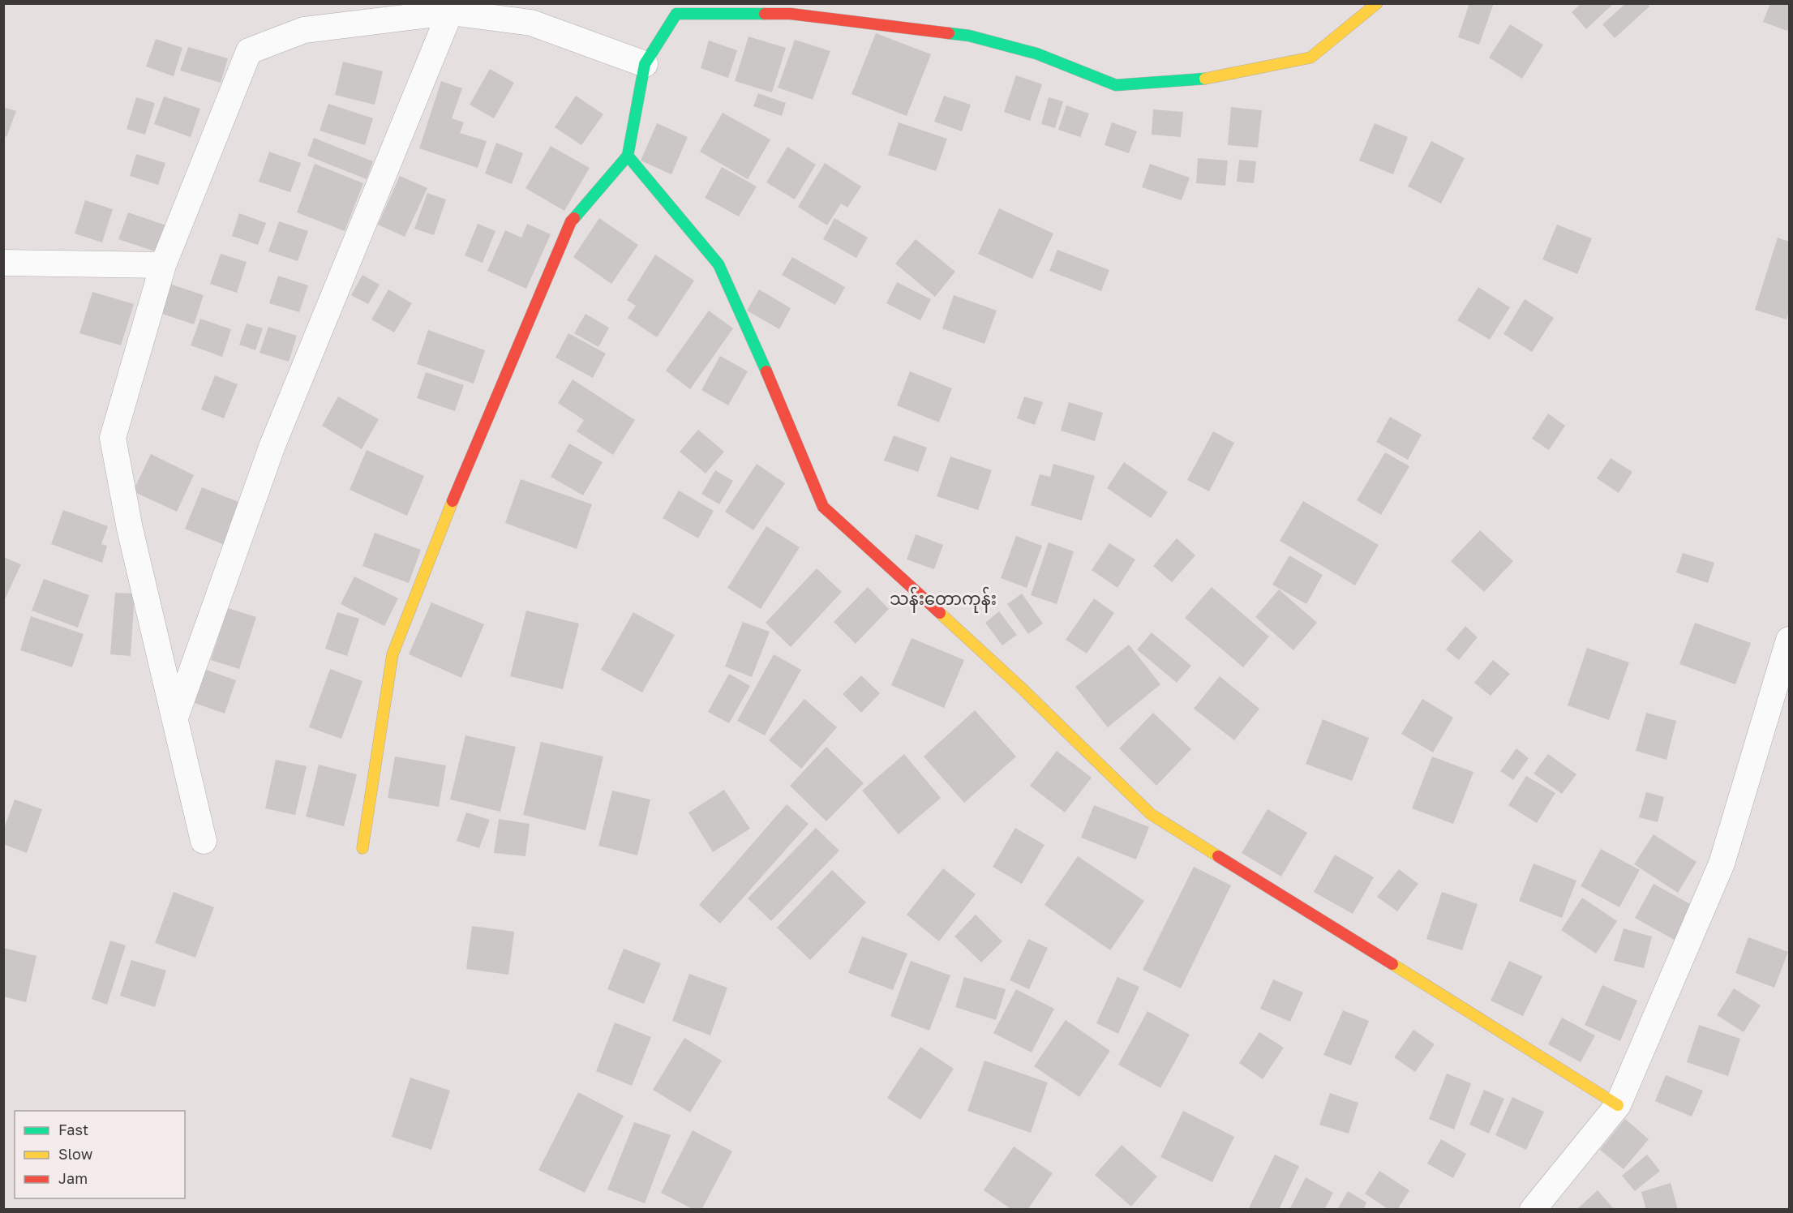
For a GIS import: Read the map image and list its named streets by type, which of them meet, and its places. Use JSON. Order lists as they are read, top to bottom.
{
  "districts": ["သန်းတောကုန်း"],
  "legend": ["Fast", "Slow", "Jam"]
}
